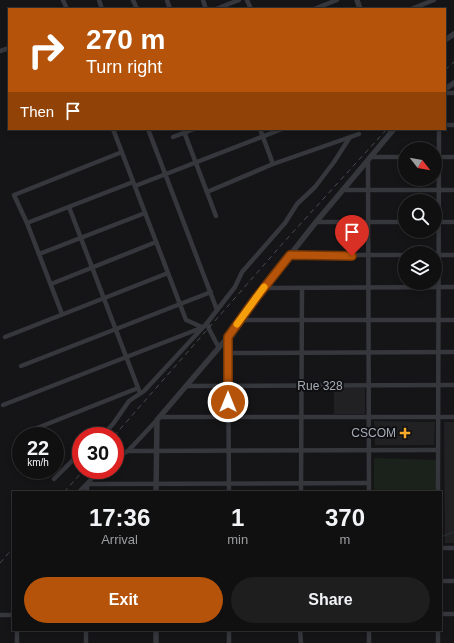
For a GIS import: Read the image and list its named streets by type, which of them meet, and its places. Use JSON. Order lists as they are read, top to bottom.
{
  "streets": {
    "street": ["Rue 328"]
  },
  "places": {
    "health": ["CSCOM"]
  },
  "north": "bottom right",
  "page": {
    "turn": ["270 m", "Turn right"],
    "then": "Then",
    "speed": "22 km/h",
    "limit": "30",
    "eta": [
      "17:36",
      "Arrival",
      "1",
      "min",
      "370",
      "m"
    ],
    "buttons": ["Exit", "Share"]
  }
}
